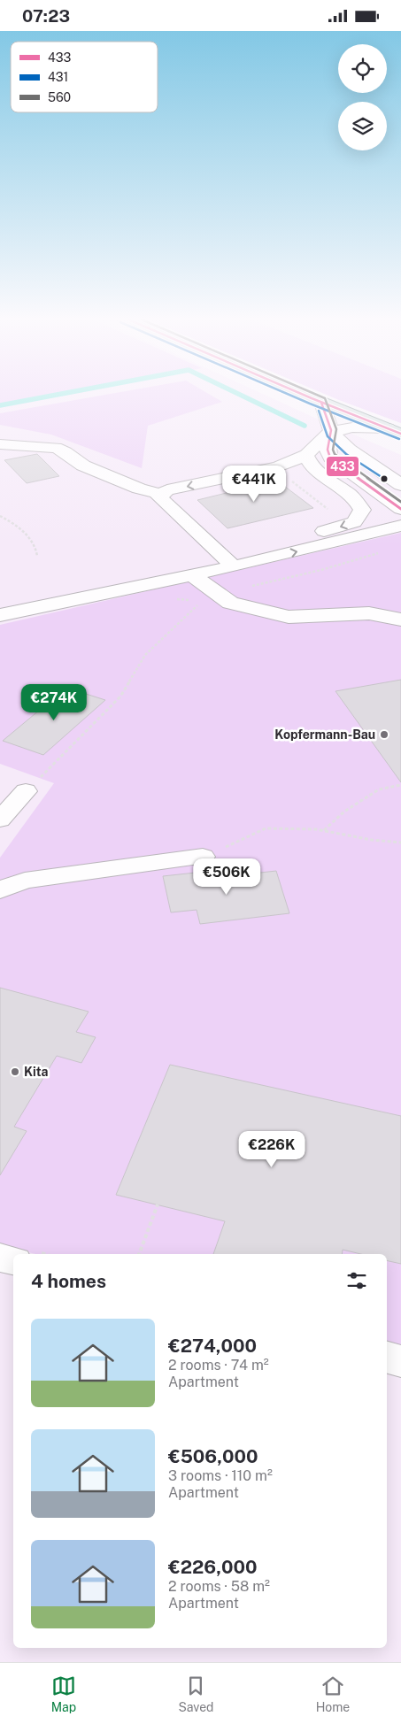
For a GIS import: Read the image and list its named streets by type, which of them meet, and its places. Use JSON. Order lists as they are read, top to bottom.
{
  "places": ["Kopfermann-Bau", "Kita"],
  "lines": ["transit line 433", "transit line 431", "transit line 560"],
  "legend": ["433", "431", "560"],
  "page": {
    "status": "07:23",
    "price": [
      "€441K",
      "€274K",
      "€506K",
      "€226K"
    ],
    "heading": "4 homes",
    "list": [
      {
        "name": "€274,000",
        "note": "2 rooms · 74 m² · Apartment"
      },
      {
        "name": "€506,000",
        "note": "3 rooms · 110 m² · Apartment"
      },
      {
        "name": "€226,000",
        "note": "2 rooms · 58 m² · Apartment"
      }
    ],
    "tabs": ["Map", "Saved", "Home"]
  }
}
